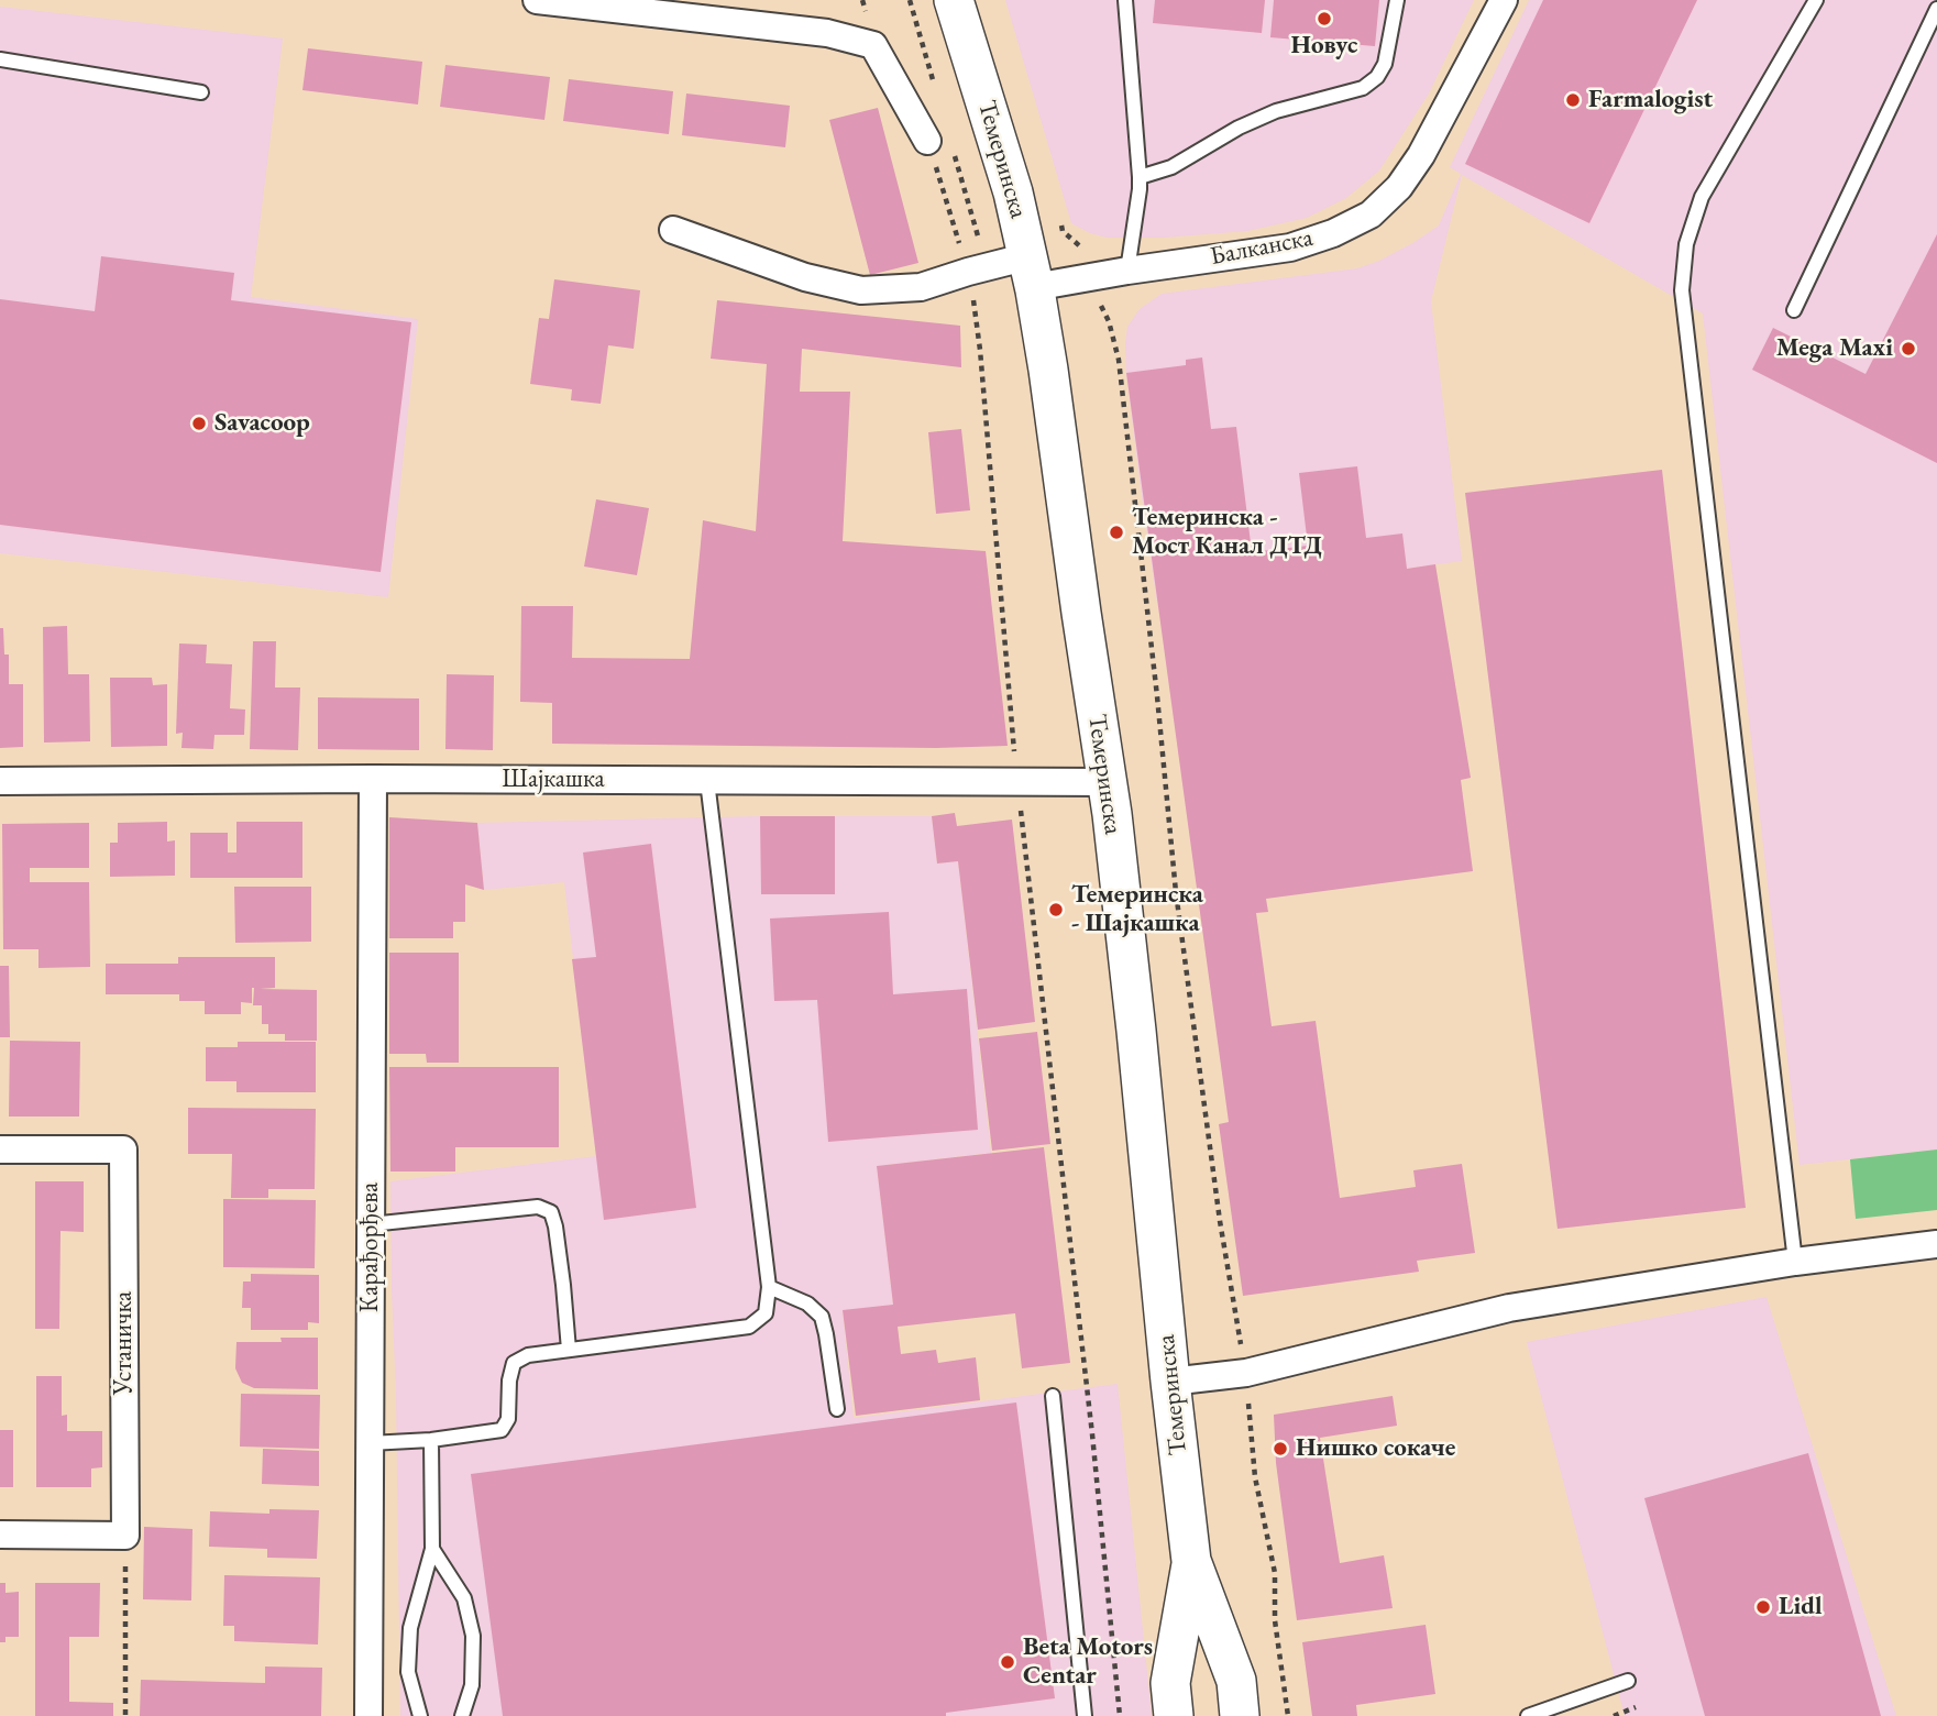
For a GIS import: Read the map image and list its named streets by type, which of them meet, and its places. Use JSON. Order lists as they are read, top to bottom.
{
  "streets": {
    "main road": ["Темеринска"],
    "street": [
      "Балканска",
      "Шајкашка",
      "Карађорђева",
      "Устаничка"
    ]
  },
  "crossings": [
    ["Темеринска", "Балканска"],
    ["Темеринска", "Шајкашка"],
    ["Шајкашка", "Карађорђева"]
  ],
  "places": [
    "Новус",
    "Farmalogist",
    "Mega Maxi",
    "Savacoop",
    "Темеринска - Мост Канал ДТД",
    "Темеринска - Шајкашка",
    "Нишко сокаче",
    "Lidl",
    "Beta Motors Centar"
  ]
}
